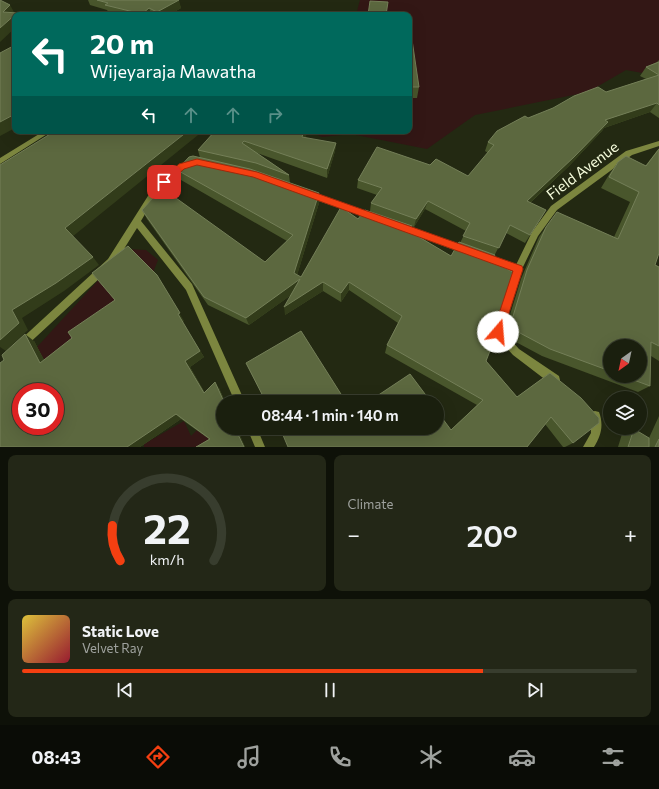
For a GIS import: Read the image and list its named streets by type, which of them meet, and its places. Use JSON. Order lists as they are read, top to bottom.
{
  "streets": {
    "street": ["Field Avenue"]
  },
  "north": "bottom left",
  "page": {
    "turn": ["20 m", "Wijeyaraja Mawatha"],
    "limit": "30",
    "trip": "08:44 · 1 min · 140 m",
    "tile": "Climate",
    "heat": ["−", "20°", "+"],
    "song": ["Static Love", "Velvet Ray"],
    "tabs": "08:43",
    "gauge": ["22", "km/h"]
  }
}
